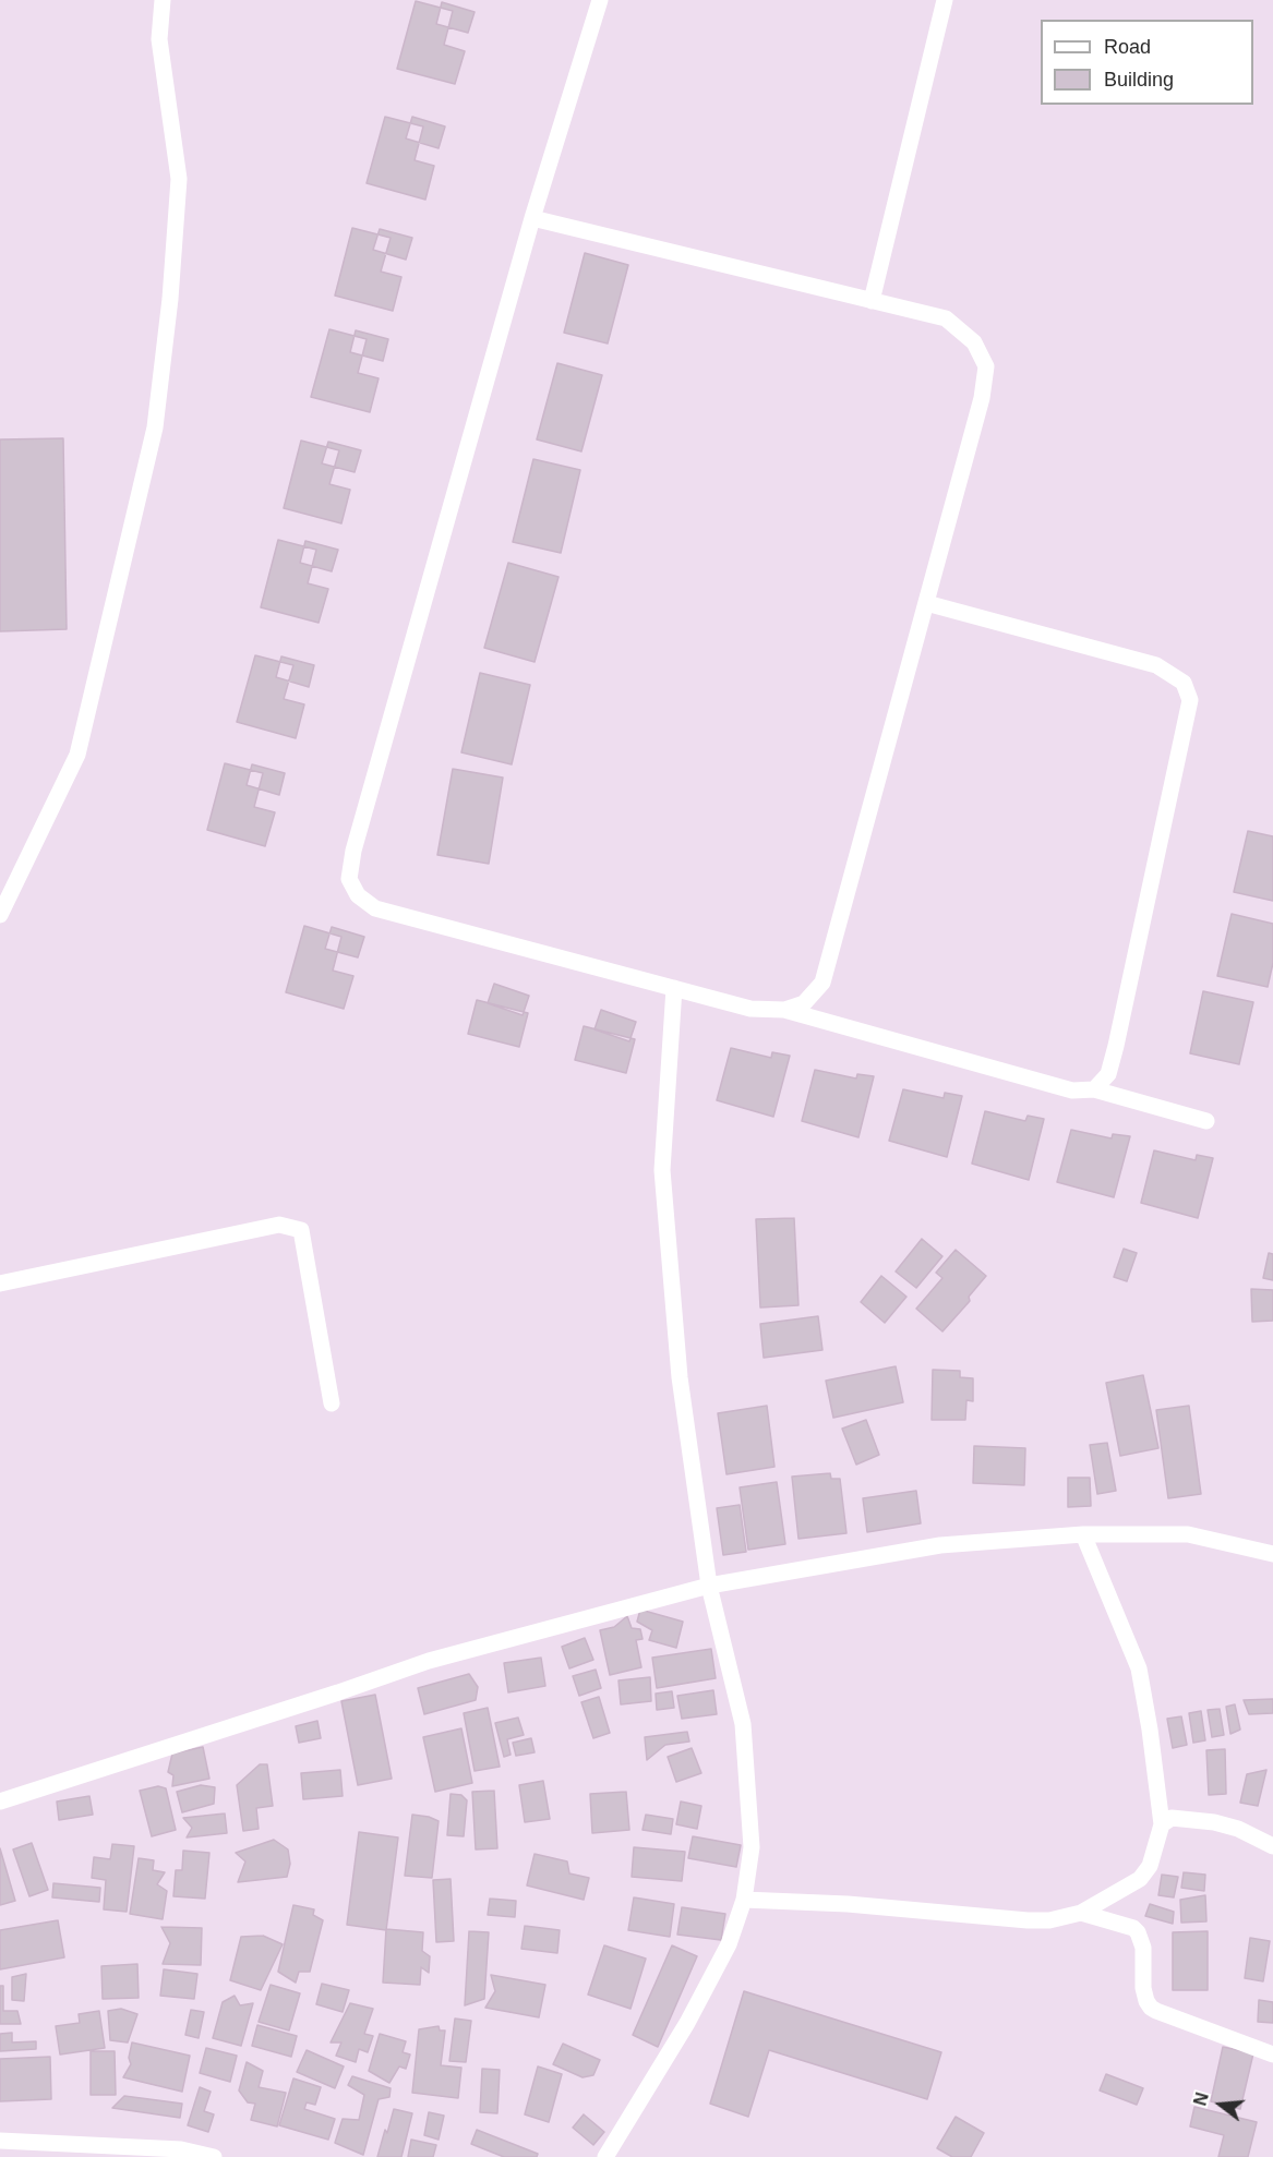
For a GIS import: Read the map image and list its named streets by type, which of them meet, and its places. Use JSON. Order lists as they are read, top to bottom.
{
  "legend": ["Road", "Building"],
  "north": "left"
}
